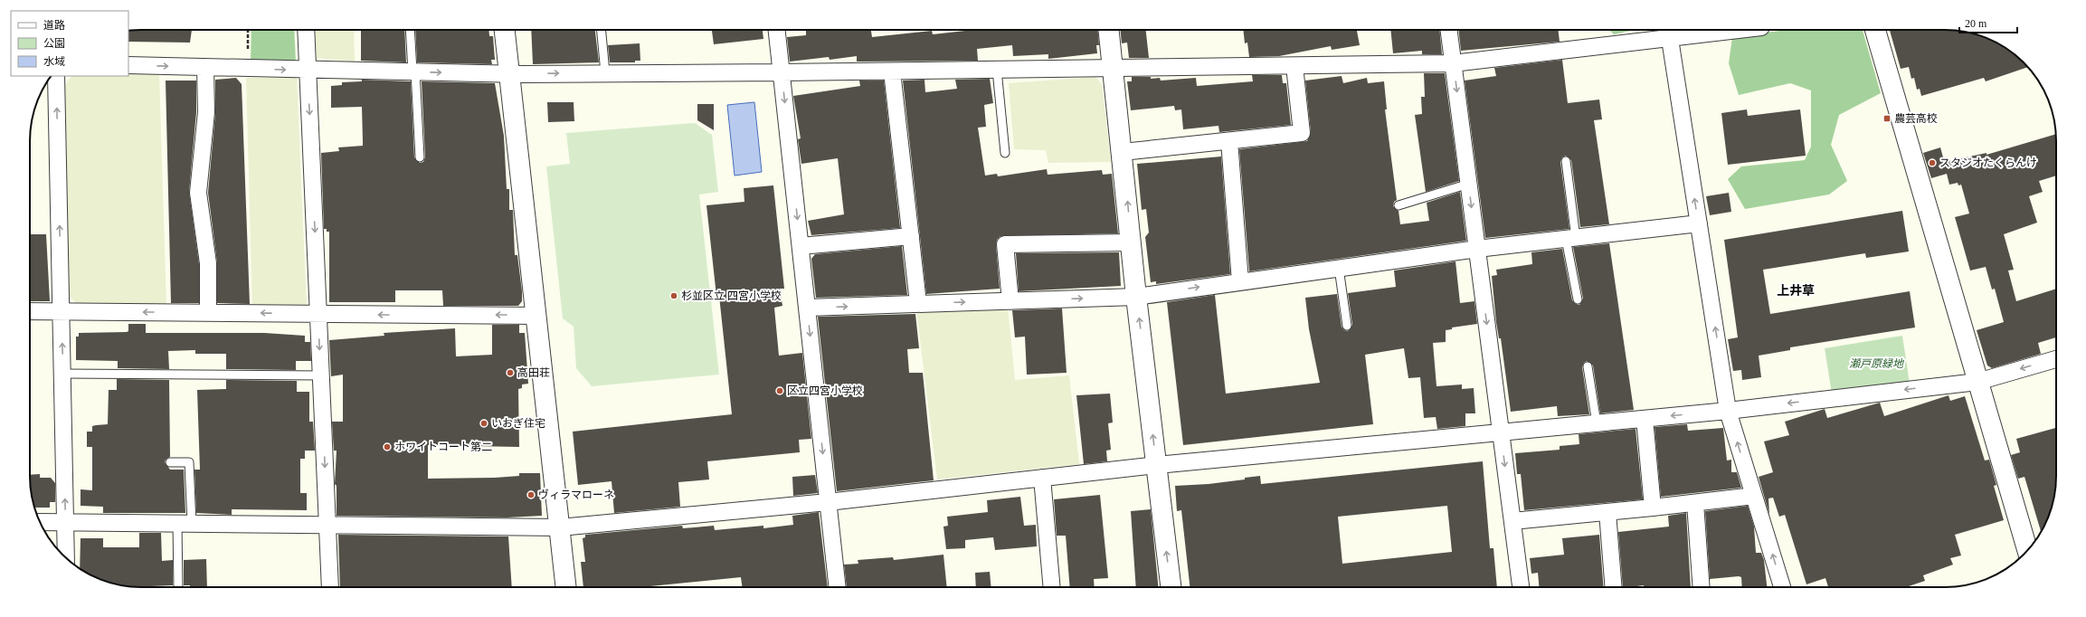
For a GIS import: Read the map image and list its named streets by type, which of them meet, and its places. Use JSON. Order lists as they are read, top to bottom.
{
  "districts": ["上井草"],
  "parks": ["瀬戸原緑地"],
  "places": {
    "transit": ["農芸高校"],
    "other": [
      "スタジオたくらんけ",
      "杉並区立 四宮小学校",
      "高田荘",
      "区立四宮小学校",
      "いおぎ住宅",
      "ホワイトコート第二",
      "ヴィラマローネ"
    ]
  },
  "legend": ["道路", "公園", "水域"],
  "scale_bar": "20 m"
}
